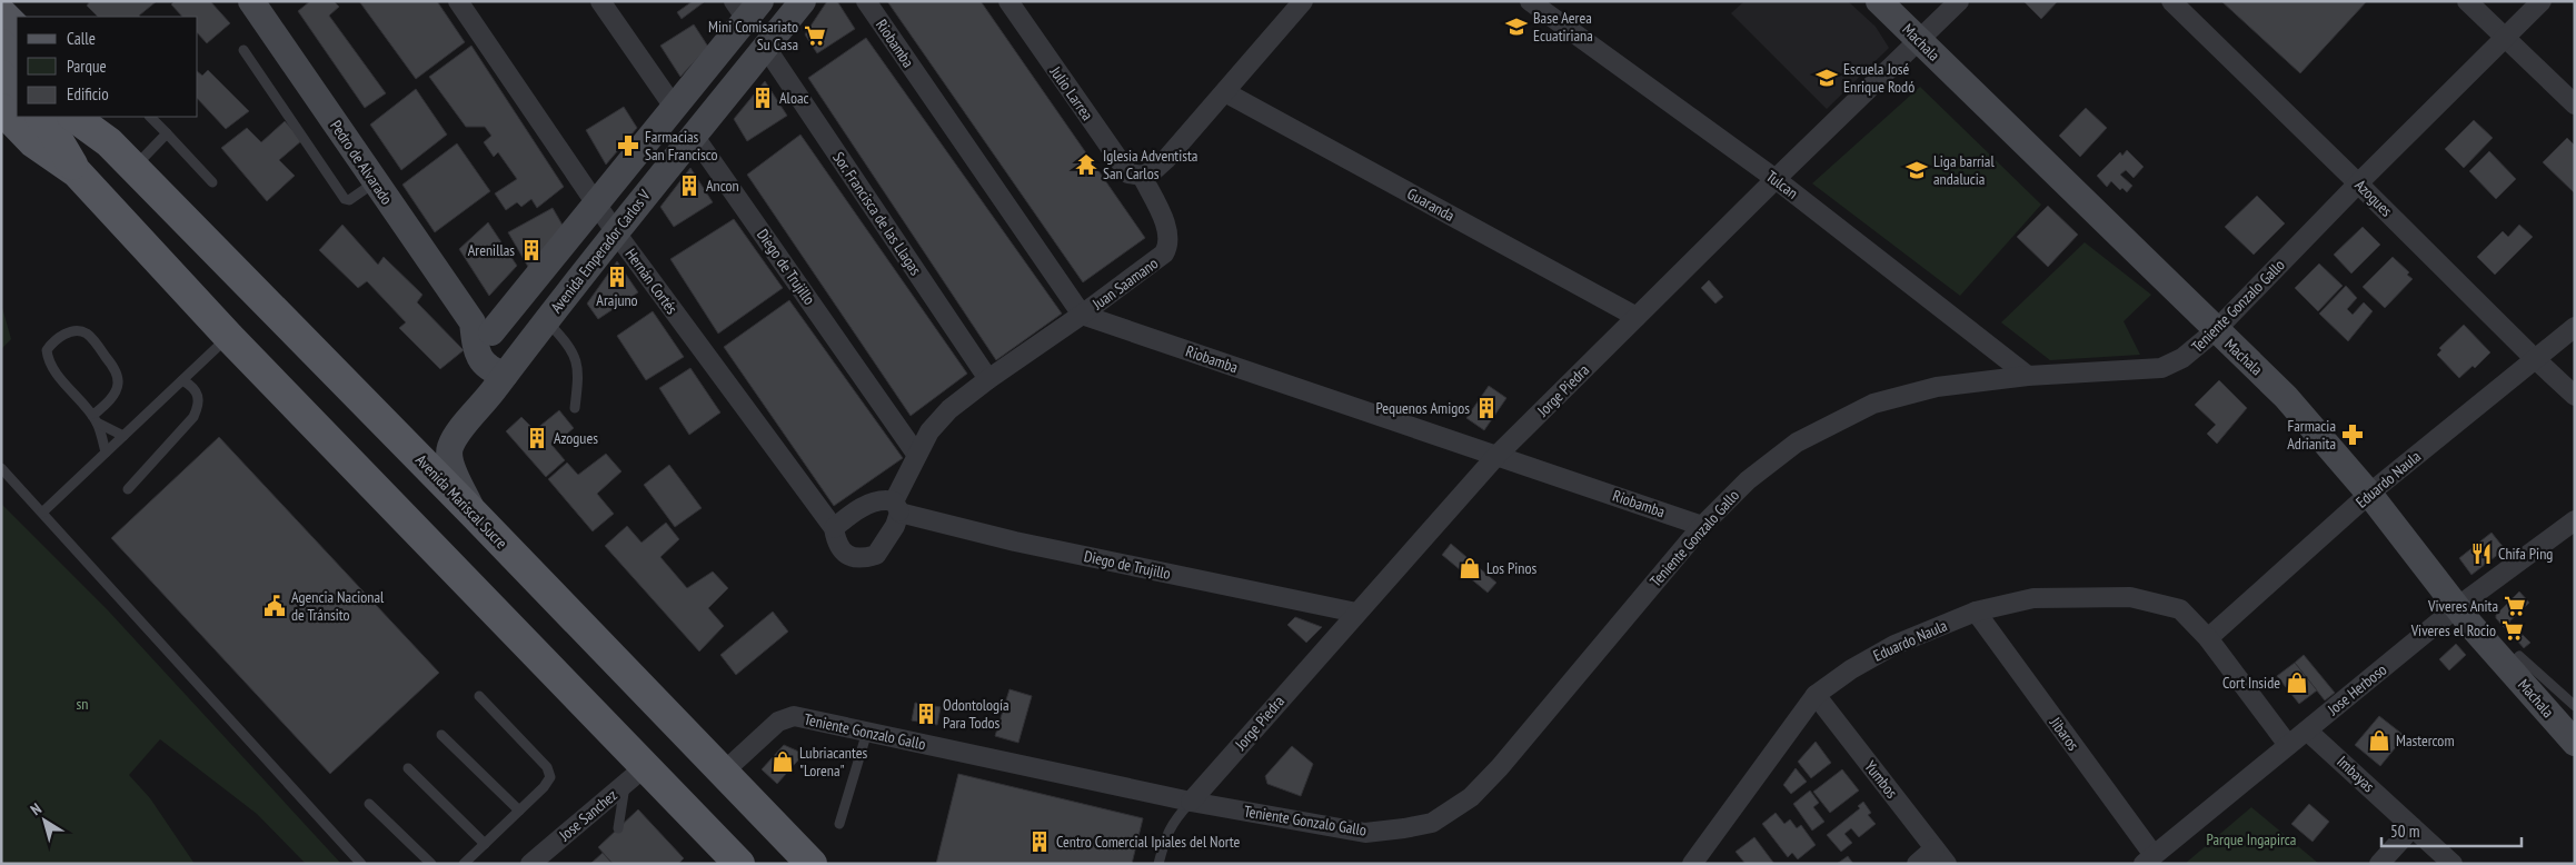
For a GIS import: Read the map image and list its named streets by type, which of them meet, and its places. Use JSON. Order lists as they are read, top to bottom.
{
  "streets": {
    "main road": [
      "Machala",
      "Pedro de Alvarado",
      "Avenida Emperador Carlos V",
      "Avenida Mariscal Sucre"
    ],
    "street": [
      "Riobamba",
      "Julio Larrea",
      "Tulcan",
      "Azogues",
      "Guaranda",
      "Sor. Francisca de las Llagas",
      "Diego de Trujillo",
      "Hernán Cortés",
      "Juan Saamano",
      "Teniente Gonzalo Gallo",
      "Jorge Piedra",
      "Eduardo Naula",
      "Jose Herboso",
      "Jibaros",
      "Imbayas",
      "Yumbos",
      "Jose Sanchez"
    ]
  },
  "crossings": [
    ["Machala", "Teniente Gonzalo Gallo"],
    ["Machala", "Jorge Piedra"],
    ["Machala", "Eduardo Naula"],
    ["Machala", "Jose Herboso"],
    ["Riobamba", "Juan Saamano"],
    ["Riobamba", "Teniente Gonzalo Gallo"],
    ["Riobamba", "Jorge Piedra"],
    ["Julio Larrea", "Juan Saamano"],
    ["Pedro de Alvarado", "Avenida Emperador Carlos V"],
    ["Tulcan", "Teniente Gonzalo Gallo"],
    ["Tulcan", "Jorge Piedra"],
    ["Azogues", "Teniente Gonzalo Gallo"],
    ["Azogues", "Eduardo Naula"],
    ["Guaranda", "Jorge Piedra"],
    ["Sor. Francisca de las Llagas", "Avenida Emperador Carlos V"],
    ["Sor. Francisca de las Llagas", "Juan Saamano"],
    ["Avenida Emperador Carlos V", "Diego de Trujillo"],
    ["Avenida Emperador Carlos V", "Hernán Cortés"],
    ["Avenida Emperador Carlos V", "Avenida Mariscal Sucre"],
    ["Diego de Trujillo", "Hernán Cortés"],
    ["Diego de Trujillo", "Juan Saamano"],
    ["Diego de Trujillo", "Jorge Piedra"],
    ["Hernán Cortés", "Juan Saamano"],
    ["Teniente Gonzalo Gallo", "Jorge Piedra"],
    ["Teniente Gonzalo Gallo", "Avenida Mariscal Sucre"],
    ["Eduardo Naula", "Jose Herboso"],
    ["Eduardo Naula", "Jibaros"],
    ["Eduardo Naula", "Yumbos"],
    ["Jose Herboso", "Jibaros"],
    ["Jose Herboso", "Imbayas"]
  ],
  "parks": ["sn", "Parque Ingapirca"],
  "places": {
    "school or university": ["Base Aerea Ecuatiriana", "Escuela José Enrique Rodó", "Liga barrial andalucia"],
    "supermarket": ["Mini Comisariato Su Casa", "Viveres Anita", "Viveres el Rocio"],
    "building": [
      "Aloac",
      "Ancon",
      "Arenillas",
      "Arajuno",
      "Pequenos Amigos",
      "Azogues",
      "Odontología Para Todos",
      "Centro Comercial Ipiales del Norte"
    ],
    "pharmacy": ["Farmacias San Francisco", "Farmacia Adrianita"],
    "temple": ["Iglesia Adventista San Carlos"],
    "restaurant": ["Chifa Ping"],
    "shop": [
      "Los Pinos",
      "Cort Inside",
      "Mastercom",
      "Lubriacantes \"Lorena\""
    ],
    "public building": ["Agencia Nacional de Tránsito"]
  },
  "legend": ["Calle", "Parque", "Edificio"],
  "scale_bar": "50 m",
  "north": "top left"
}
